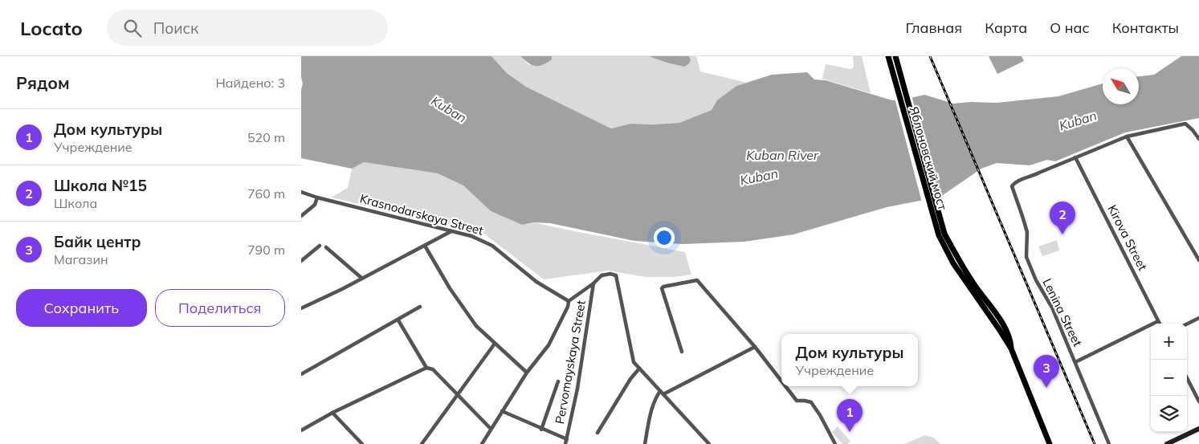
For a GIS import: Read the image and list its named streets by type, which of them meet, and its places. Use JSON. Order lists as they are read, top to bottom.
{
  "streets": {
    "main road": ["Яблоновский мост"],
    "street": [
      "Krasnodarskaya Street",
      "Kirova Street",
      "Lenina Street",
      "Pervomayskaya Street"
    ]
  },
  "crossings": [
    ["Kirova Street", "Lenina Street"]
  ],
  "water": ["Kuban", "Kuban River"],
  "north": "top left",
  "page": {
    "header": "Locato",
    "search": "Поиск",
    "nav": [
      "Главная",
      "Карта",
      "О нас",
      "Контакты"
    ],
    "heading": ["Рядом", "Найдено: 3"],
    "list": [
      {
        "mark": "1",
        "name": "Дом культуры",
        "note": "Учреждение",
        "value": "520 m"
      },
      {
        "mark": "2",
        "name": "Школа №15",
        "note": "Школа",
        "value": "760 m"
      },
      {
        "mark": "3",
        "name": "Байк центр",
        "note": "Магазин",
        "value": "790 m"
      }
    ],
    "pins": ["2", "3", "1"],
    "buttons": ["Сохранить", "Поделиться"],
    "map_buttons": ["+", "−"],
    "popup": ["Дом культуры", "Учреждение"]
  }
}
